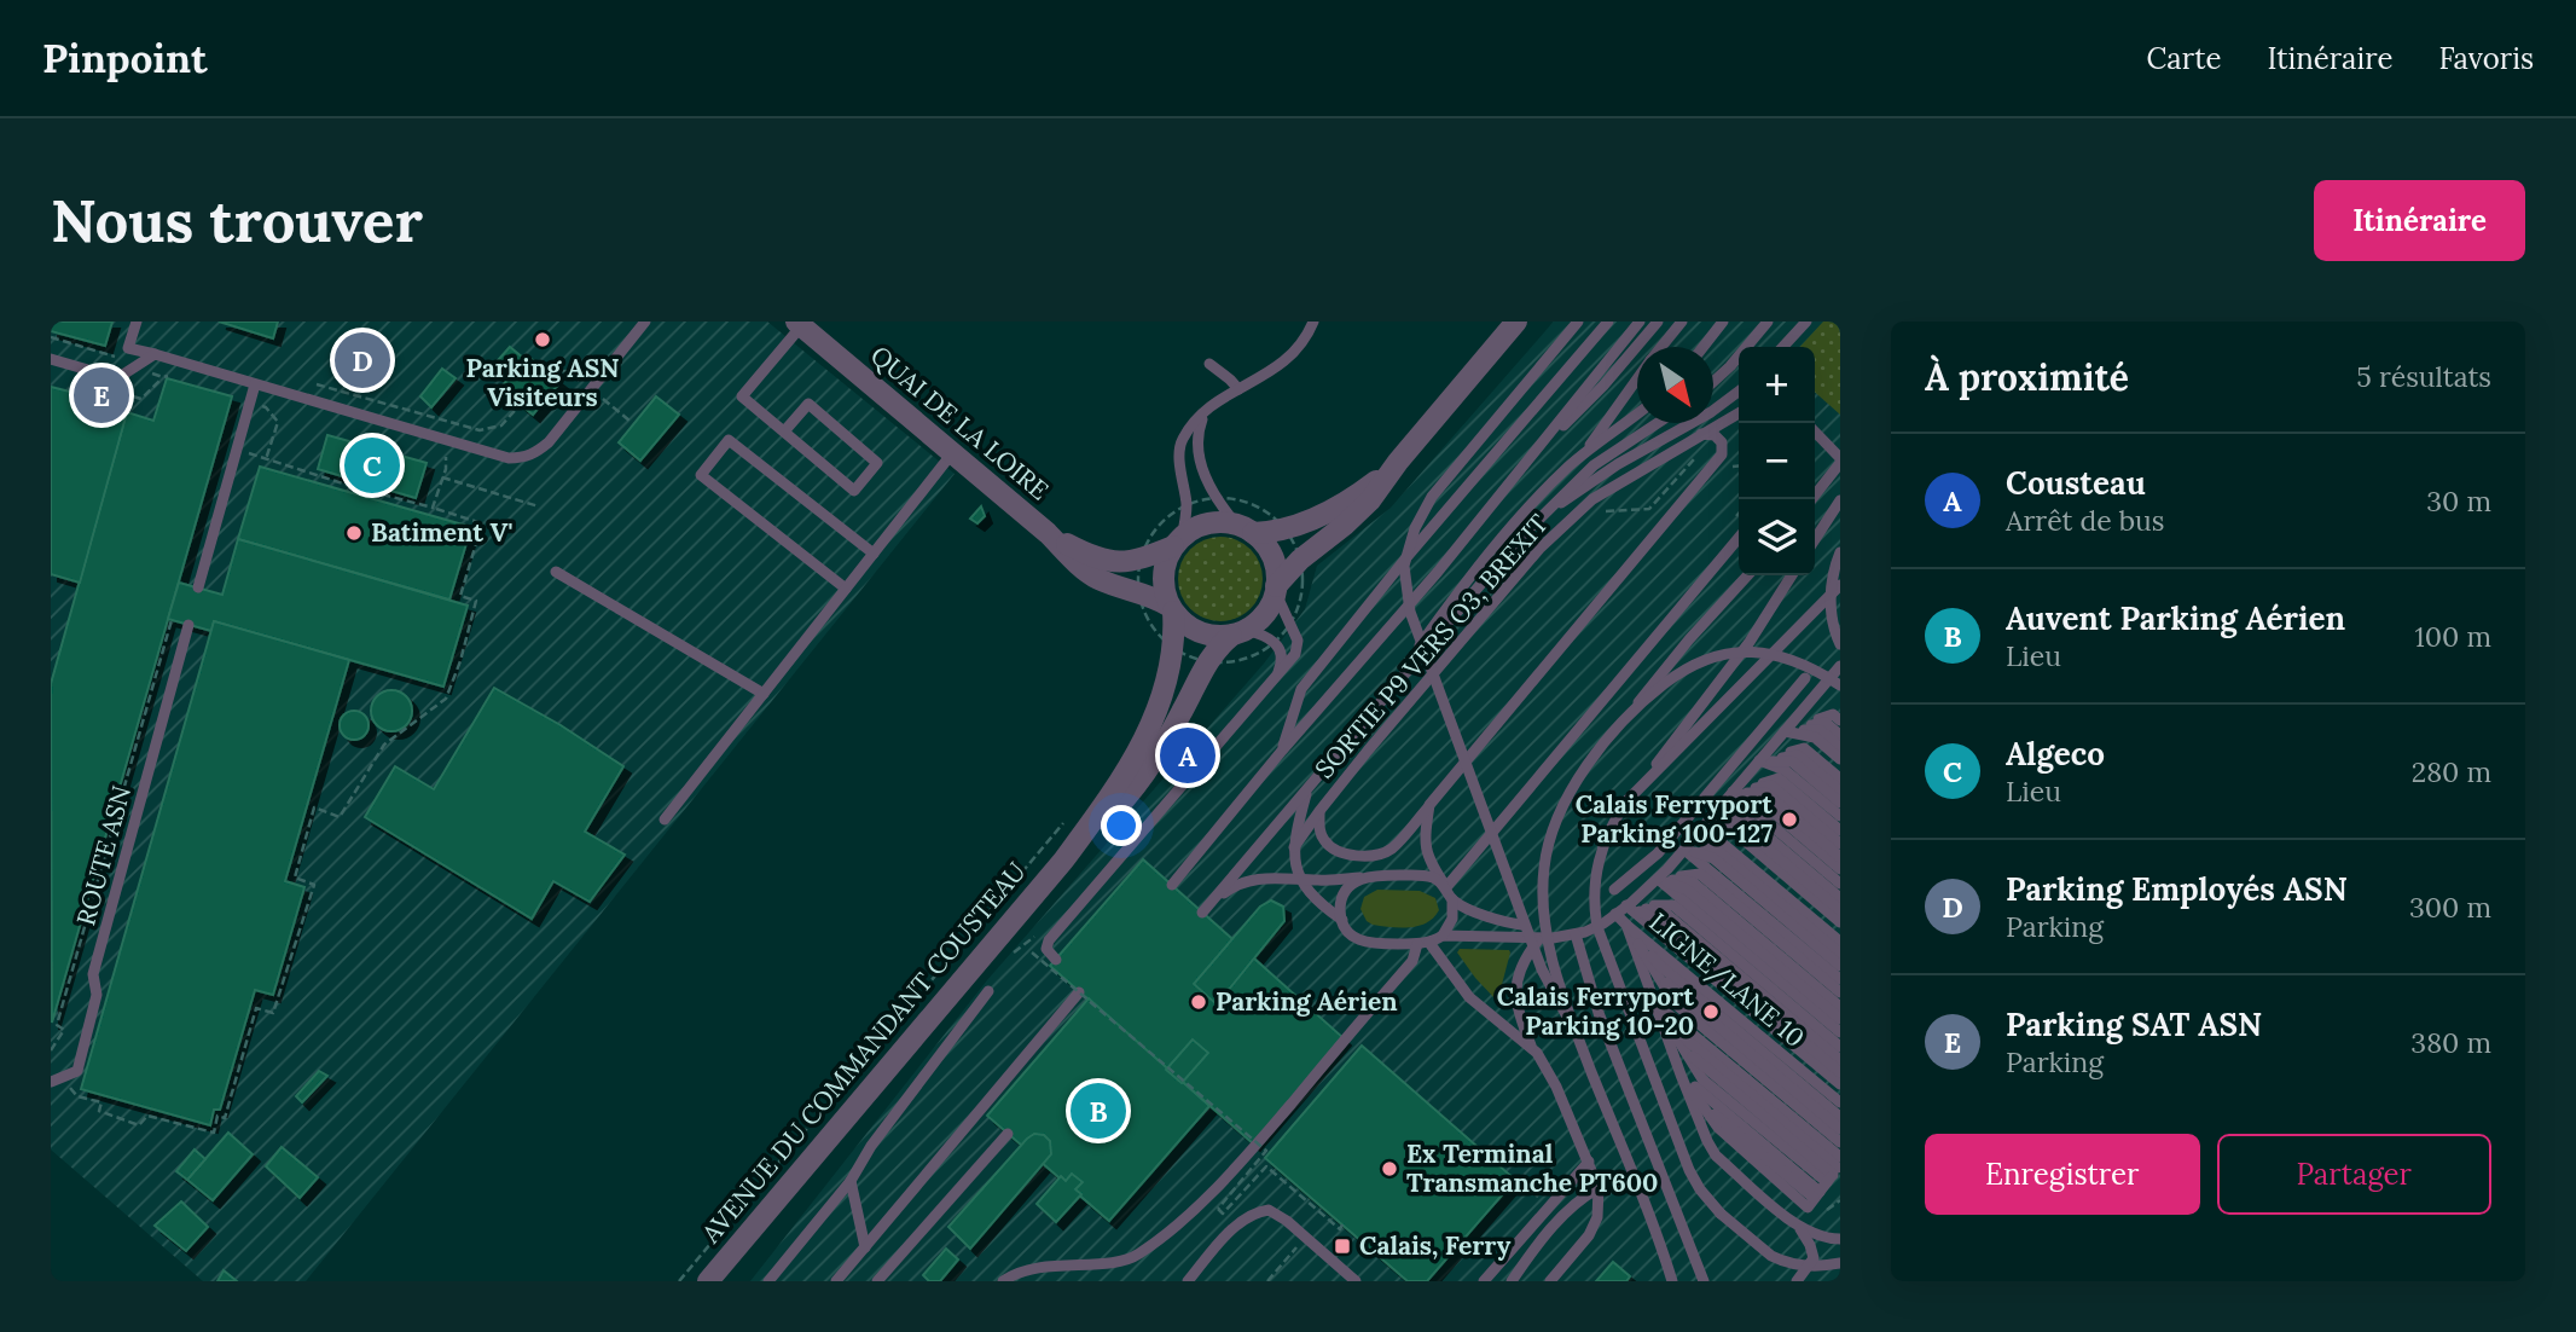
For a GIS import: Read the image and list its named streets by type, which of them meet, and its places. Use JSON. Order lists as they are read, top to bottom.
{
  "streets": {
    "street": ["QUAI DE LA LOIRE", "AVENUE DU COMMANDANT COUSTEAU"],
    "lane": ["SORTIE P9 VERS O3, BREXIT", "ROUTE ASN", "LIGNE/LANE 10"]
  },
  "crossings": [
    ["QUAI DE LA LOIRE", "AVENUE DU COMMANDANT COUSTEAU"]
  ],
  "places": {
    "other": [
      "Parking ASN Visiteurs",
      "Batiment V'",
      "Calais Ferryport Parking 100-127",
      "Parking Aérien",
      "Calais Ferryport Parking 10-20",
      "Ex Terminal Transmanche PT600"
    ],
    "transit": ["Calais, Ferry"]
  },
  "north": "bottom right",
  "page": {
    "header": "Pinpoint",
    "nav": ["Carte", "Itinéraire", "Favoris"],
    "buttons": [
      "Itinéraire",
      ["Enregistrer", "Partager"]
    ],
    "title": "Nous trouver",
    "heading": ["À proximité", "5 résultats"],
    "pins": [
      "D",
      "E",
      "C",
      "A",
      "B"
    ],
    "map_buttons": ["+", "−"],
    "list": [
      {
        "mark": "A",
        "name": "Cousteau",
        "note": "Arrêt de bus",
        "value": "30 m"
      },
      {
        "mark": "B",
        "name": "Auvent Parking Aérien",
        "note": "Lieu",
        "value": "100 m"
      },
      {
        "mark": "C",
        "name": "Algeco",
        "note": "Lieu",
        "value": "280 m"
      },
      {
        "mark": "D",
        "name": "Parking Employés ASN",
        "note": "Parking",
        "value": "300 m"
      },
      {
        "mark": "E",
        "name": "Parking SAT ASN",
        "note": "Parking",
        "value": "380 m"
      }
    ]
  }
}
